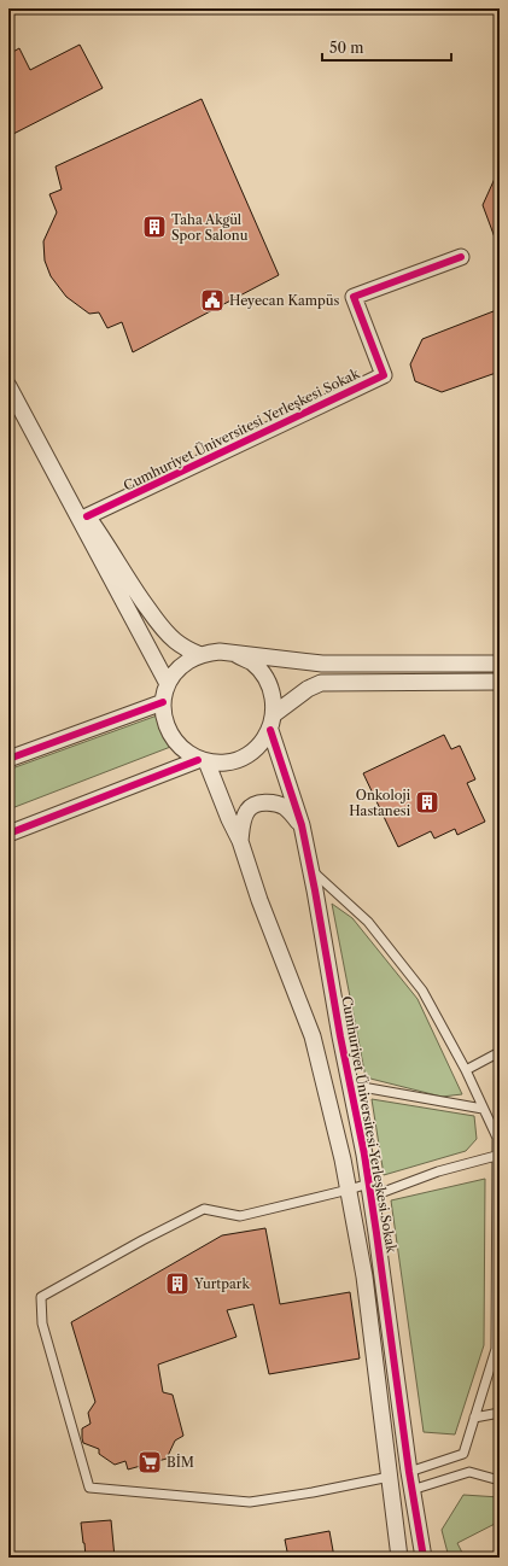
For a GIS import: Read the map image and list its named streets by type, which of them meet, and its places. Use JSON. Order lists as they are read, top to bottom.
{
  "streets": {
    "street": ["Cumhuriyet Üniversitesi Yerleşkesi Sokak"]
  },
  "places": {
    "building": ["Taha Akgül Spor Salonu", "Onkoloji Hastanesi", "Yurtpark"],
    "public building": ["Heyecan Kampüs"],
    "supermarket": ["BİM"]
  },
  "scale_bar": "50 m"
}
